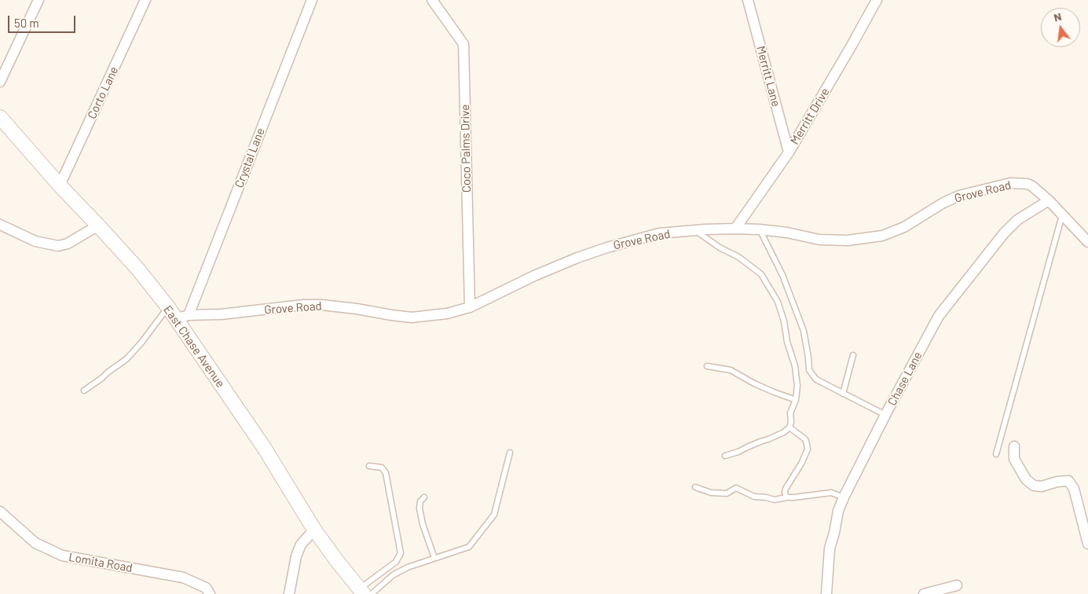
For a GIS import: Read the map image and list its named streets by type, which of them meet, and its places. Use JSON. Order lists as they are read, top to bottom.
{
  "streets": {
    "main road": ["East Chase Avenue"],
    "street": [
      "Merritt Lane",
      "Corto Lane",
      "Merritt Drive",
      "Coco Palms Drive",
      "Crystal Lane",
      "Grove Road",
      "Chase Lane",
      "Lomita Road"
    ]
  },
  "crossings": [
    ["Merritt Lane", "Merritt Drive"],
    ["Corto Lane", "East Chase Avenue"],
    ["Merritt Drive", "Grove Road"],
    ["Coco Palms Drive", "Grove Road"],
    ["Crystal Lane", "Grove Road"],
    ["Crystal Lane", "East Chase Avenue"],
    ["Grove Road", "East Chase Avenue"],
    ["Grove Road", "Chase Lane"]
  ],
  "scale_bar": "50 m",
  "north": "top"
}
